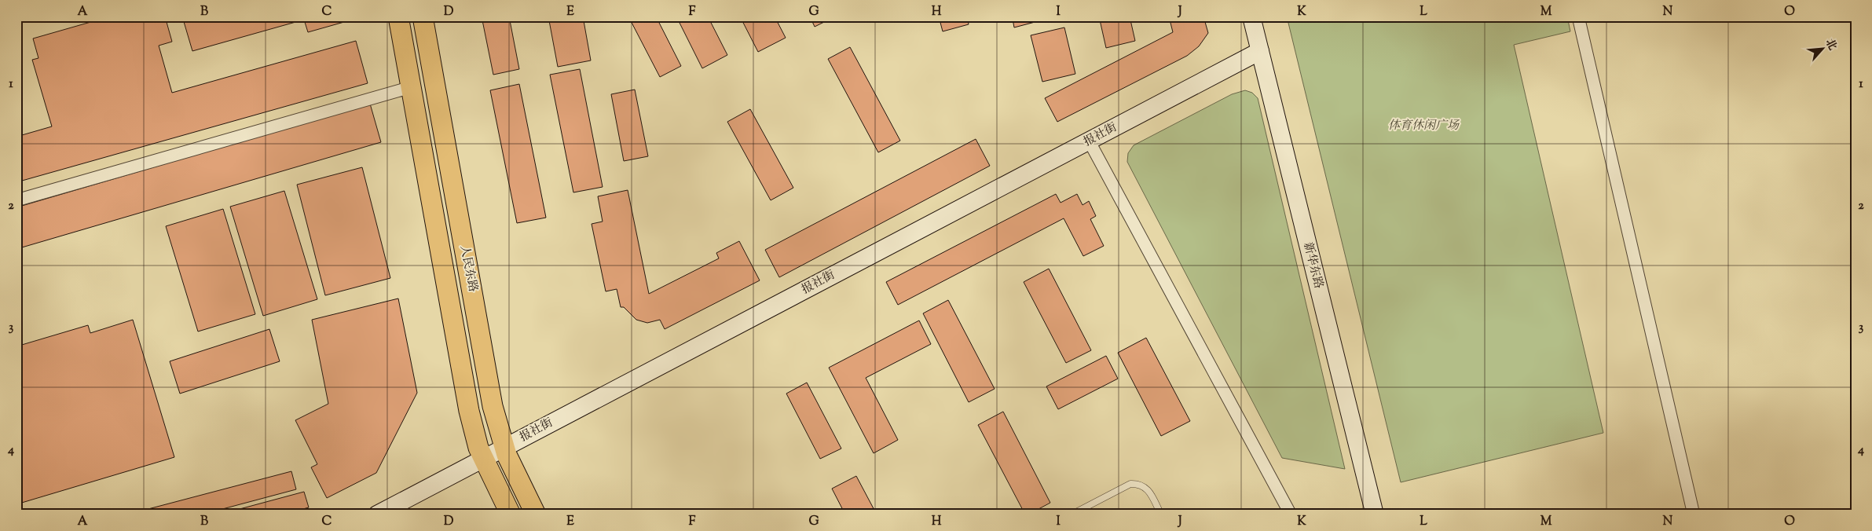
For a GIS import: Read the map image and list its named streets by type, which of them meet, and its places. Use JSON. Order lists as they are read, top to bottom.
{
  "streets": {
    "main road": ["人民东路"],
    "street": ["报社街", "新华东路"]
  },
  "crossings": [
    ["报社街", "新华东路"],
    ["报社街", "人民东路"]
  ],
  "parks": ["体育休闲广场"],
  "north": "top right",
  "grid": {
    "columns": [
      "A",
      "B",
      "C",
      "D",
      "E",
      "F",
      "G",
      "H",
      "I",
      "J",
      "K",
      "L",
      "M",
      "N",
      "O"
    ],
    "rows": [
      "1",
      "2",
      "3",
      "4"
    ]
  }
}
